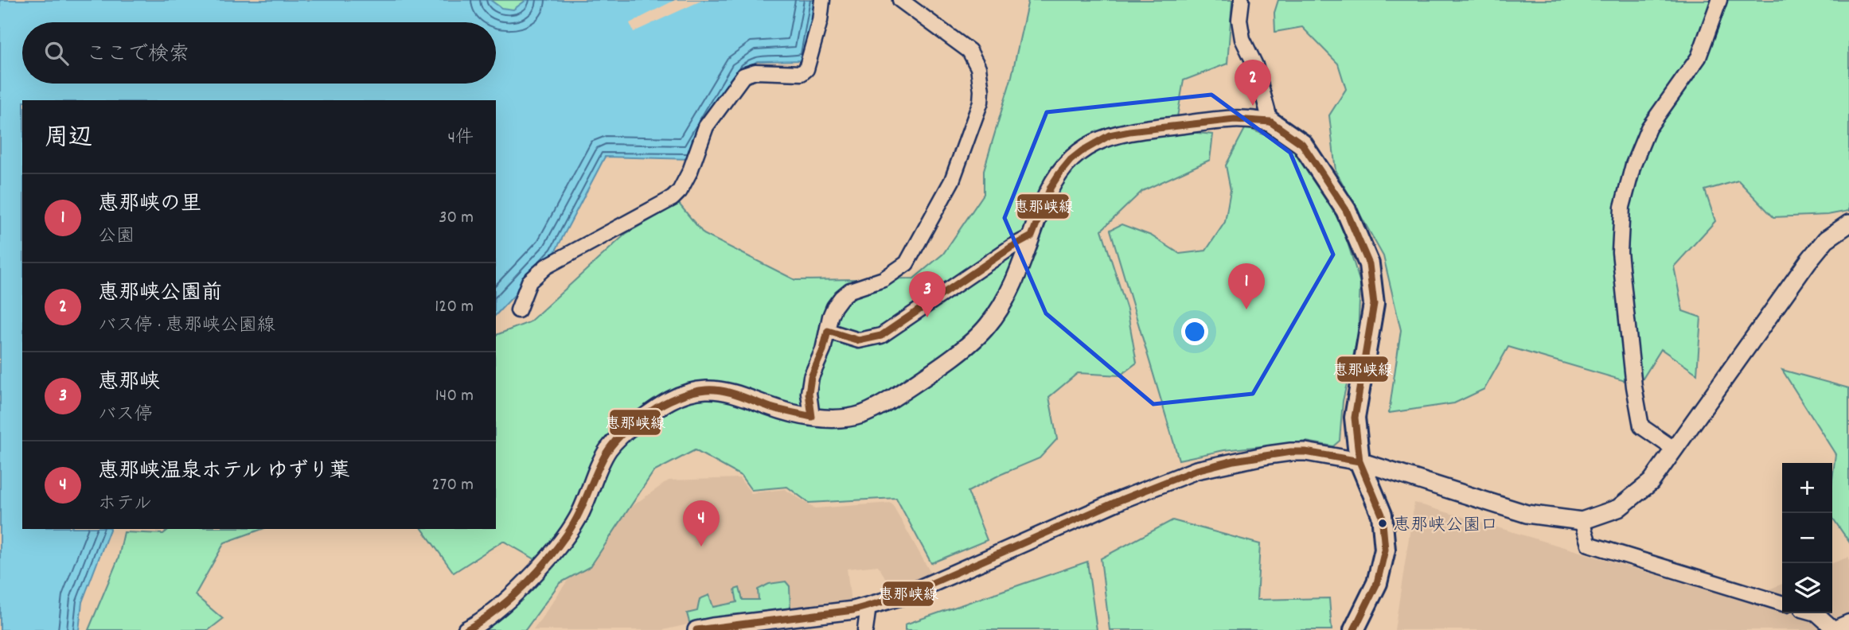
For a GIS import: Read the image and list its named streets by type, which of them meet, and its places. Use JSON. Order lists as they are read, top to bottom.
{
  "places": ["恵那峡公園口"],
  "lines": ["transit line 恵那峡線"],
  "page": {
    "search": "ここで検索",
    "pins": [
      "2",
      "1",
      "3",
      "4"
    ],
    "heading": ["周辺", "4件"],
    "list": [
      {
        "mark": "1",
        "name": "恵那峡の里",
        "note": "公園",
        "value": "30 m"
      },
      {
        "mark": "2",
        "name": "恵那峡公園前",
        "note": "バス停 · 恵那峡公園線",
        "value": "120 m"
      },
      {
        "mark": "3",
        "name": "恵那峡",
        "note": "バス停",
        "value": "140 m"
      },
      {
        "mark": "4",
        "name": "恵那峡温泉ホテル ゆずり葉",
        "note": "ホテル",
        "value": "270 m"
      }
    ],
    "map_buttons": ["+", "−"]
  }
}
